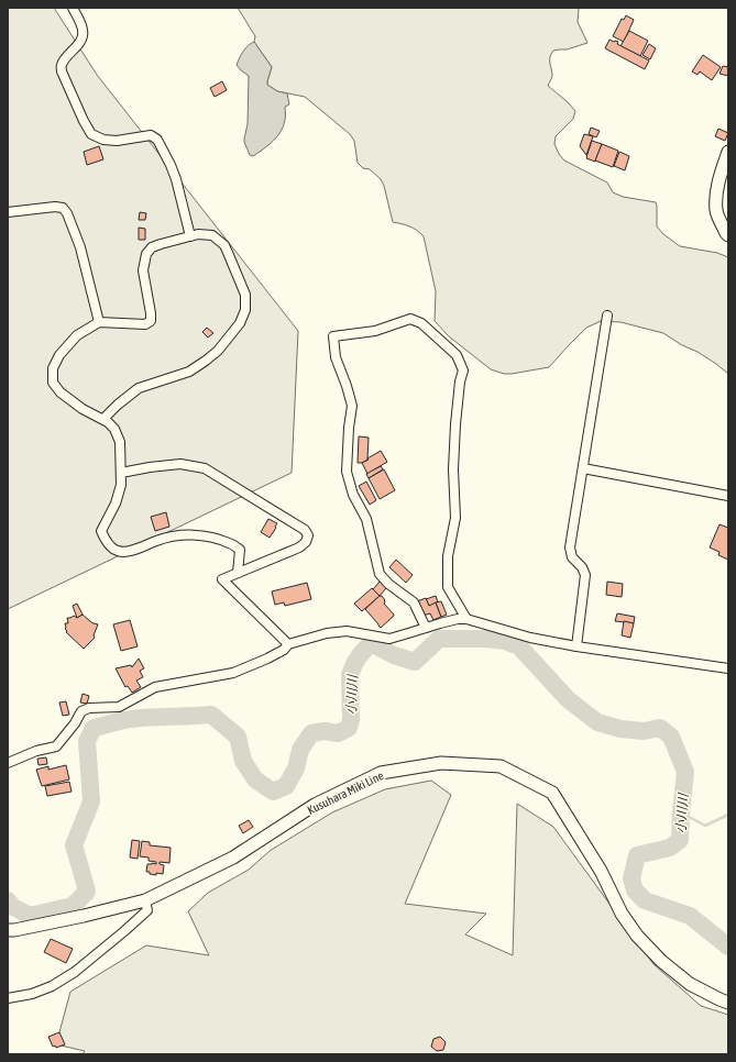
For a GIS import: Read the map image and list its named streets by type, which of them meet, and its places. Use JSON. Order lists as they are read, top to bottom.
{
  "streets": {
    "main road": ["Kusuhara Miki Line"]
  },
  "water": ["小川川"]
}
